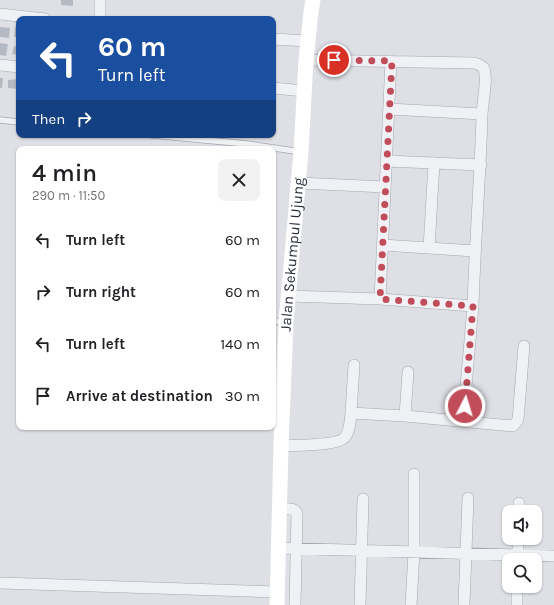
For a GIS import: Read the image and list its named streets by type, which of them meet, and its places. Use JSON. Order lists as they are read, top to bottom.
{
  "streets": {
    "main road": ["Jalan Sekumpul Ujung"]
  },
  "page": {
    "turn": ["60 m", "Turn left"],
    "then": "Then",
    "heading": ["4 min", "290 m · 11:50"],
    "list": [
      {
        "name": "Turn left",
        "value": "60 m"
      },
      {
        "name": "Turn right",
        "value": "60 m"
      },
      {
        "name": "Turn left",
        "value": "140 m"
      },
      {
        "name": "Arrive at destination",
        "value": "30 m"
      }
    ]
  }
}
